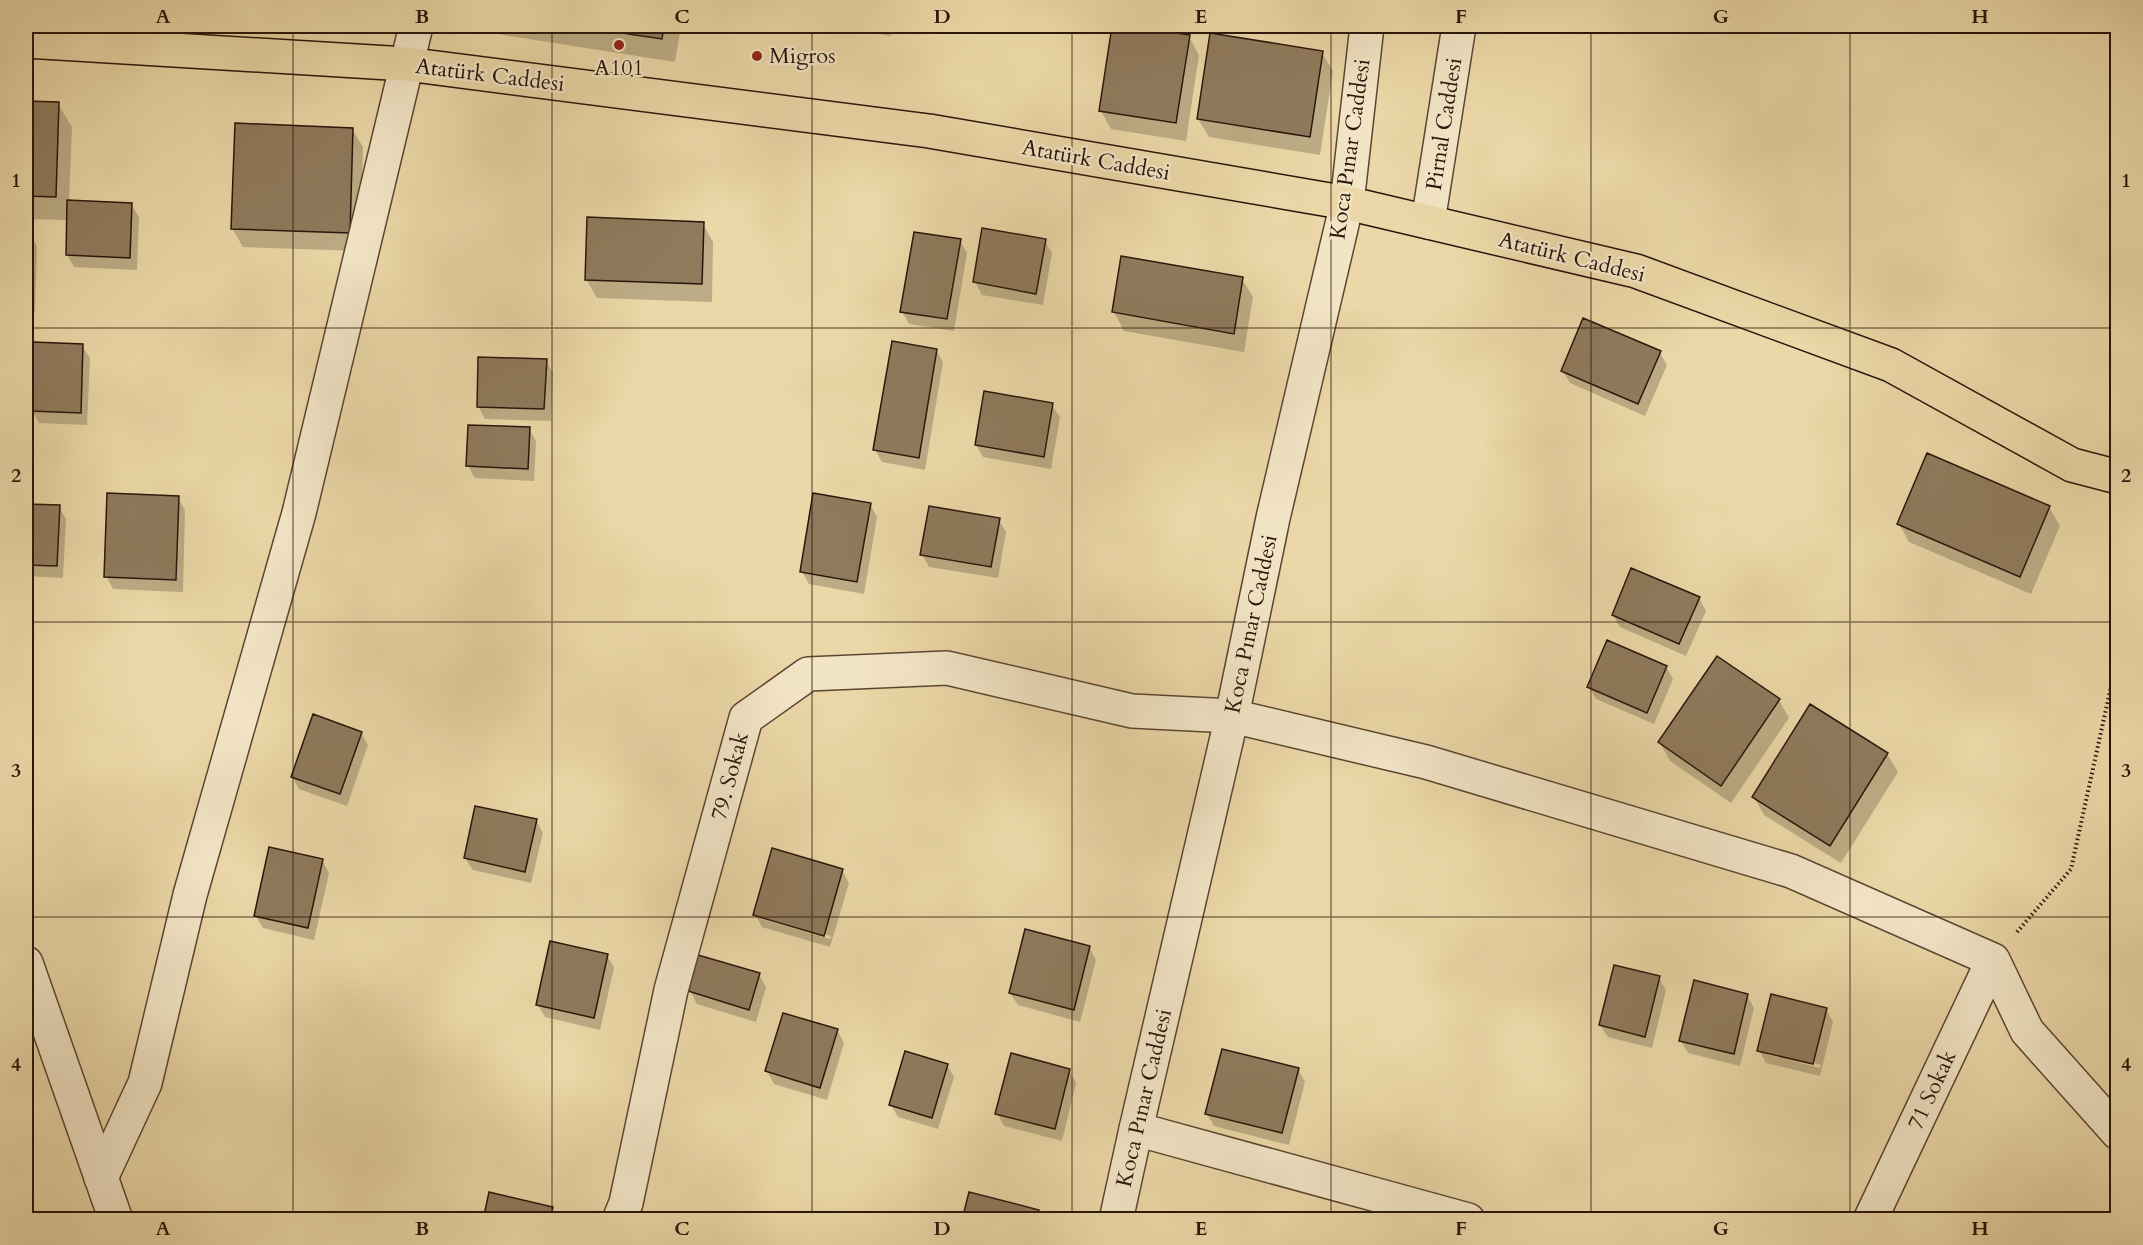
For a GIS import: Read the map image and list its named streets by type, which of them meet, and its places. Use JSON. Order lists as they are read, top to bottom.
{
  "streets": {
    "main road": ["Atatürk Caddesi"],
    "street": [
      "Pirnal Caddesi",
      "Koca Pınar Caddesi",
      "79. Sokak",
      "71 Sokak"
    ]
  },
  "crossings": [
    ["Atatürk Caddesi", "Pirnal Caddesi"],
    ["Atatürk Caddesi", "Koca Pınar Caddesi"],
    ["Koca Pınar Caddesi", "79. Sokak"],
    ["79. Sokak", "71 Sokak"]
  ],
  "places": ["A101", "Migros"],
  "grid": {
    "columns": [
      "A",
      "B",
      "C",
      "D",
      "E",
      "F",
      "G",
      "H"
    ],
    "rows": [
      "1",
      "2",
      "3",
      "4"
    ]
  }
}
